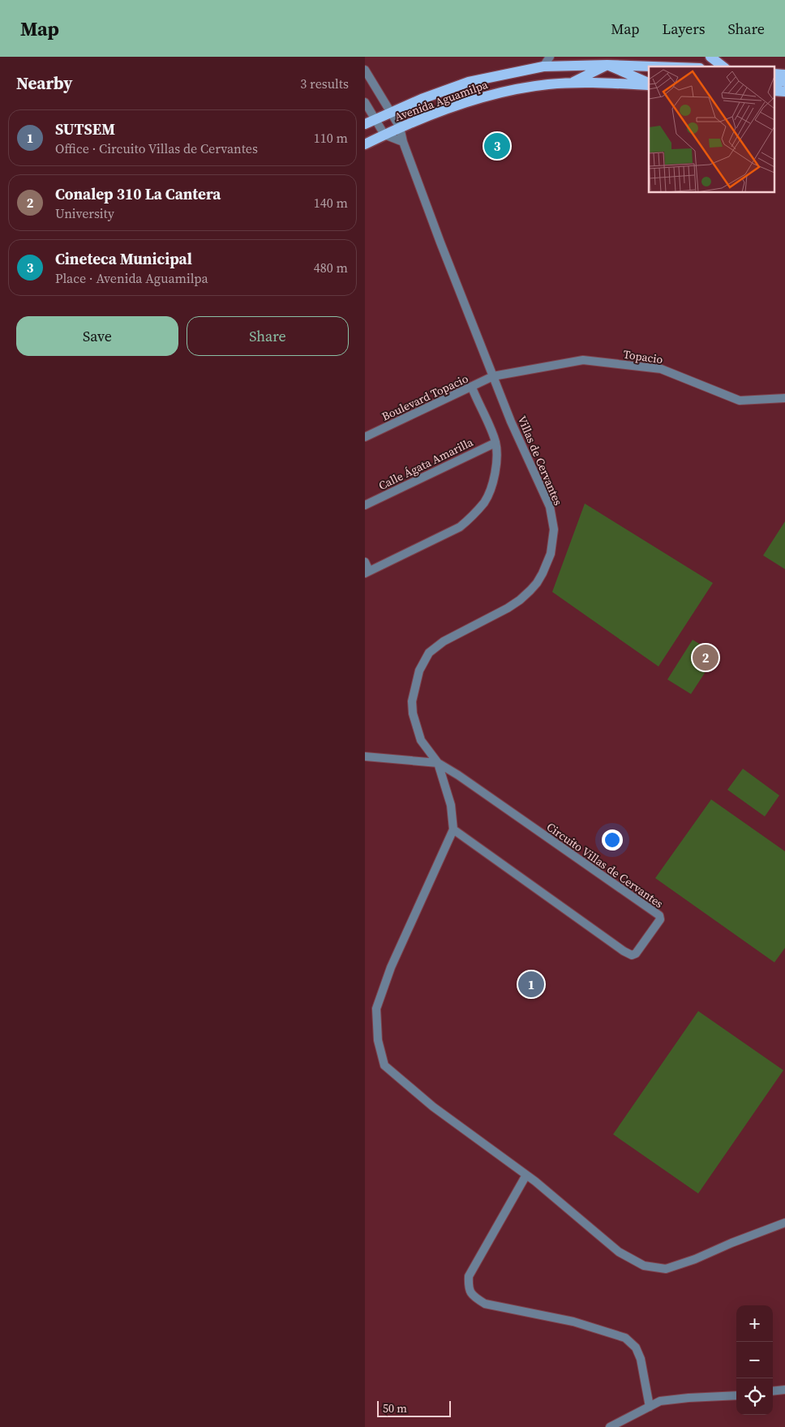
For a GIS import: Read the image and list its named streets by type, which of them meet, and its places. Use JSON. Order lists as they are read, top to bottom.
{
  "streets": {
    "main road": ["Avenida Aguamilpa"],
    "street": [
      "Topacio",
      "Boulevard Topacio",
      "Villas de Cervantes",
      "Calle Ágata Amarilla",
      "Circuito Villas de Cervantes"
    ]
  },
  "crossings": [
    ["Avenida Aguamilpa", "Villas de Cervantes"],
    ["Topacio", "Boulevard Topacio"],
    ["Topacio", "Villas de Cervantes"],
    ["Boulevard Topacio", "Villas de Cervantes"],
    ["Villas de Cervantes", "Circuito Villas de Cervantes"]
  ],
  "scale_bar": "50 m",
  "page": {
    "header": "Map",
    "nav": ["Map", "Layers", "Share"],
    "heading": ["Nearby", "3 results"],
    "list": [
      {
        "mark": "1",
        "name": "SUTSEM",
        "note": "Office · Circuito Villas de Cervantes",
        "value": "110 m"
      },
      {
        "mark": "2",
        "name": "Conalep 310 La Cantera",
        "note": "University",
        "value": "140 m"
      },
      {
        "mark": "3",
        "name": "Cineteca Municipal",
        "note": "Place · Avenida Aguamilpa",
        "value": "480 m"
      }
    ],
    "pins": ["3", "2", "1"],
    "buttons": ["Save", "Share"],
    "map_buttons": ["+", "−"],
    "scale": "50 m"
  }
}
